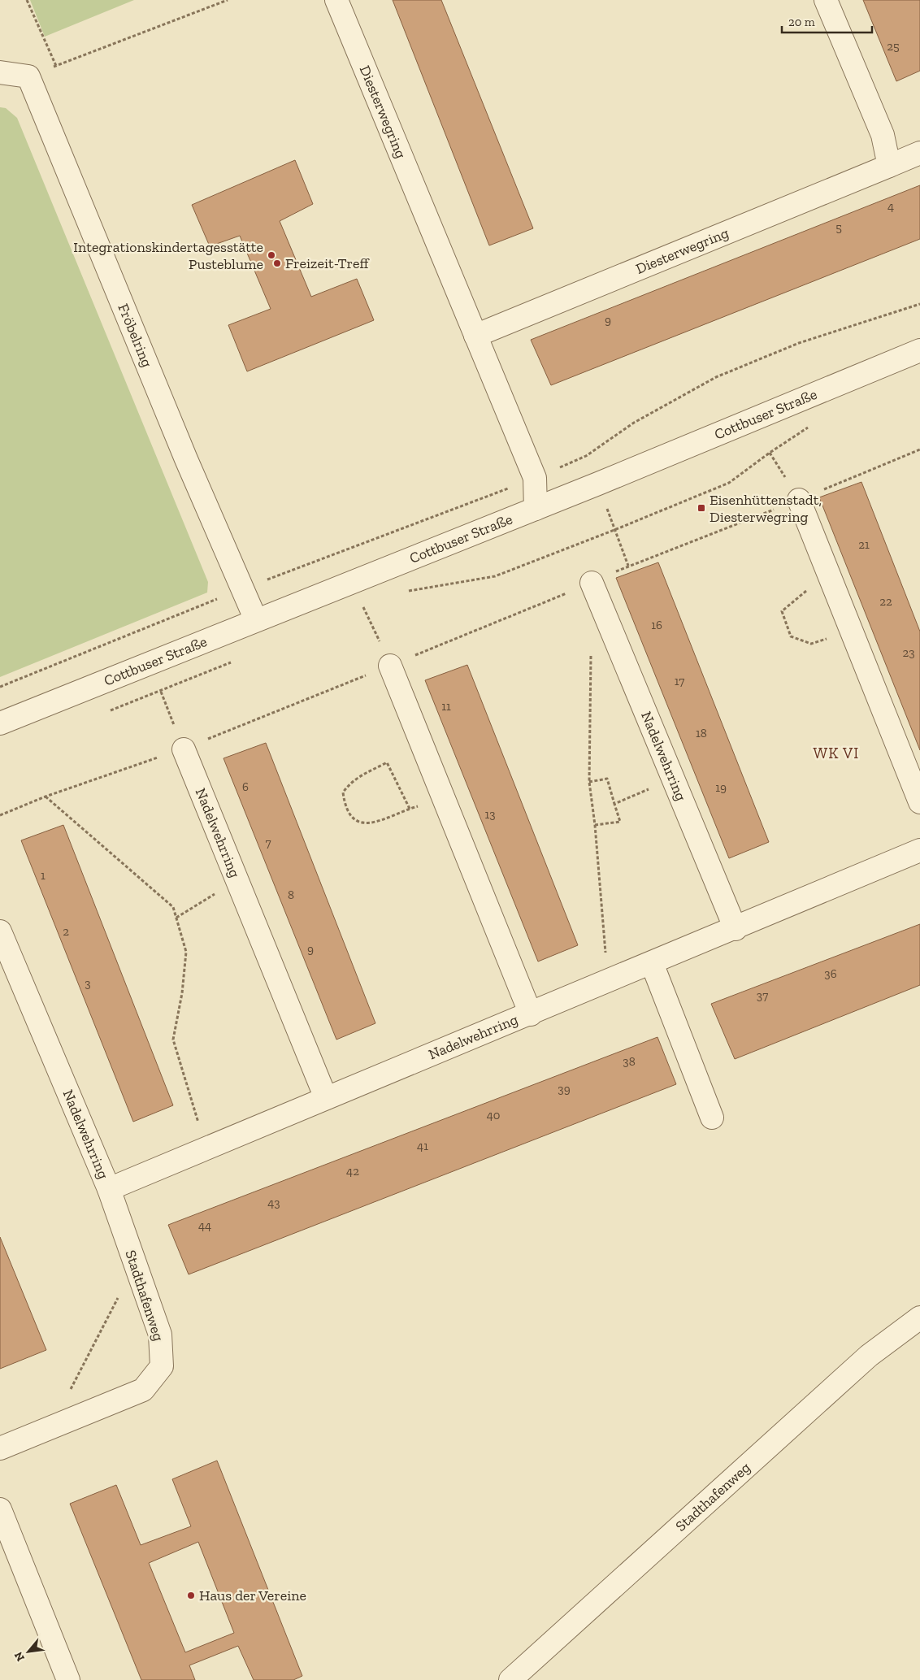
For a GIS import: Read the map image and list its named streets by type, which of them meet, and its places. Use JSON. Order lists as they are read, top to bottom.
{
  "streets": {
    "street": [
      "Diesterwegring",
      "Fröbelring",
      "Cottbuser Straße",
      "Nadelwehrring",
      "Stadthafenweg"
    ]
  },
  "crossings": [
    ["Diesterwegring", "Cottbuser Straße"],
    ["Fröbelring", "Cottbuser Straße"],
    ["Nadelwehrring", "Stadthafenweg"]
  ],
  "districts": ["WK VI"],
  "places": {
    "other": ["Integrationskindertagesstätte Pusteblume", "Freizeit-Treff", "Haus der Vereine"],
    "transit": ["Eisenhüttenstadt, Diesterwegring"]
  },
  "house_numbers": [
    "25",
    "4",
    "5",
    "9",
    "21",
    "22",
    "16",
    "23",
    "17",
    "11",
    "18",
    "6",
    "19",
    "13",
    "7",
    "1",
    "8",
    "2",
    "9",
    "36",
    "3",
    "37",
    "38",
    "39",
    "40",
    "41",
    "42",
    "43",
    "44"
  ],
  "scale_bar": "20 m",
  "north": "bottom left"
}
